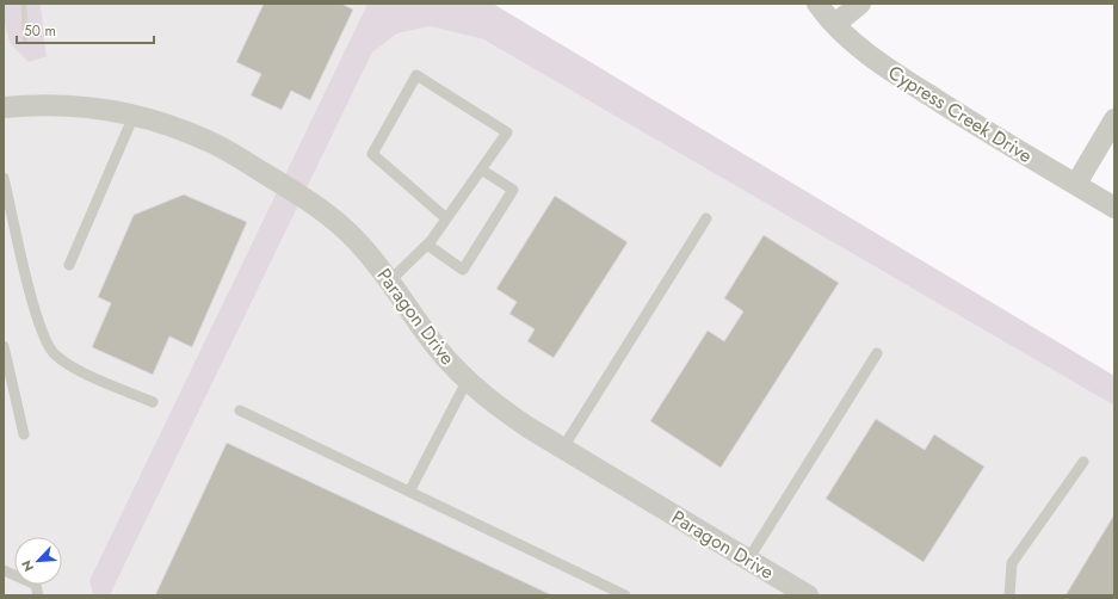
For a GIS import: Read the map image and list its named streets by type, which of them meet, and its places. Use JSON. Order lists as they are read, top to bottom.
{
  "streets": {
    "street": ["Cypress Creek Drive", "Paragon Drive"]
  },
  "scale_bar": "50 m",
  "north": "bottom left"
}
